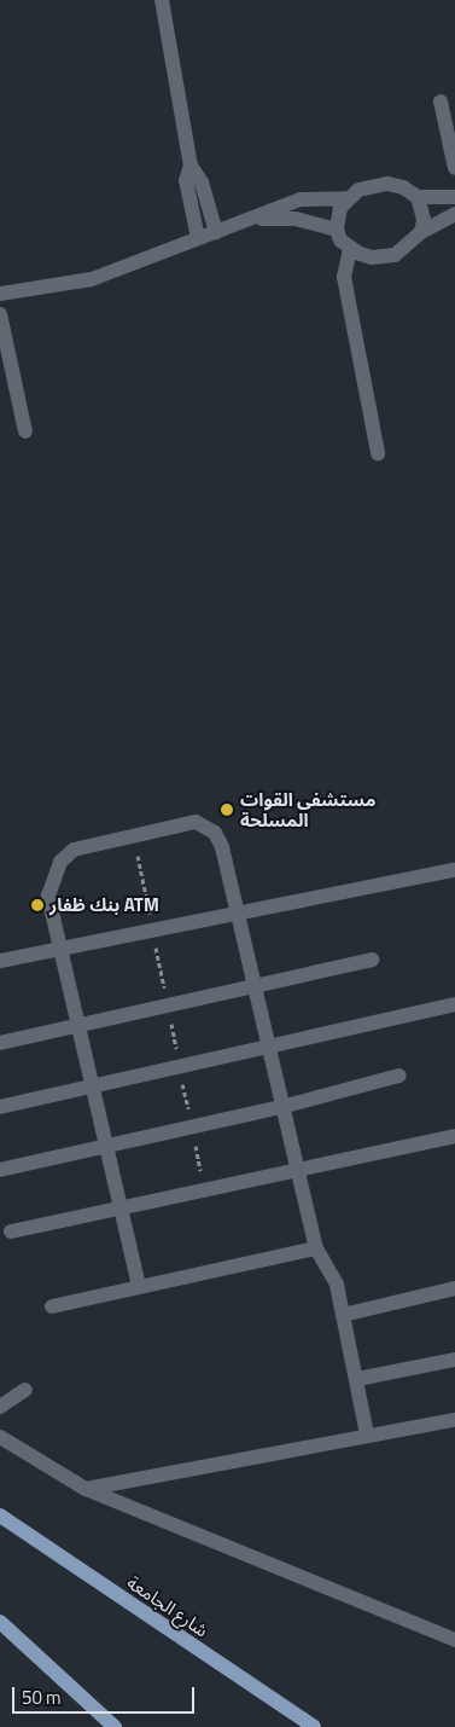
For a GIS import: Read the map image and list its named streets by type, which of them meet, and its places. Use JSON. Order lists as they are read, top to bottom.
{
  "streets": {
    "main road": ["شارع الجامعة"]
  },
  "places": ["مستشفى القوات المسلحة", "بنك ظفار ATM"],
  "scale_bar": "50 m"
}
